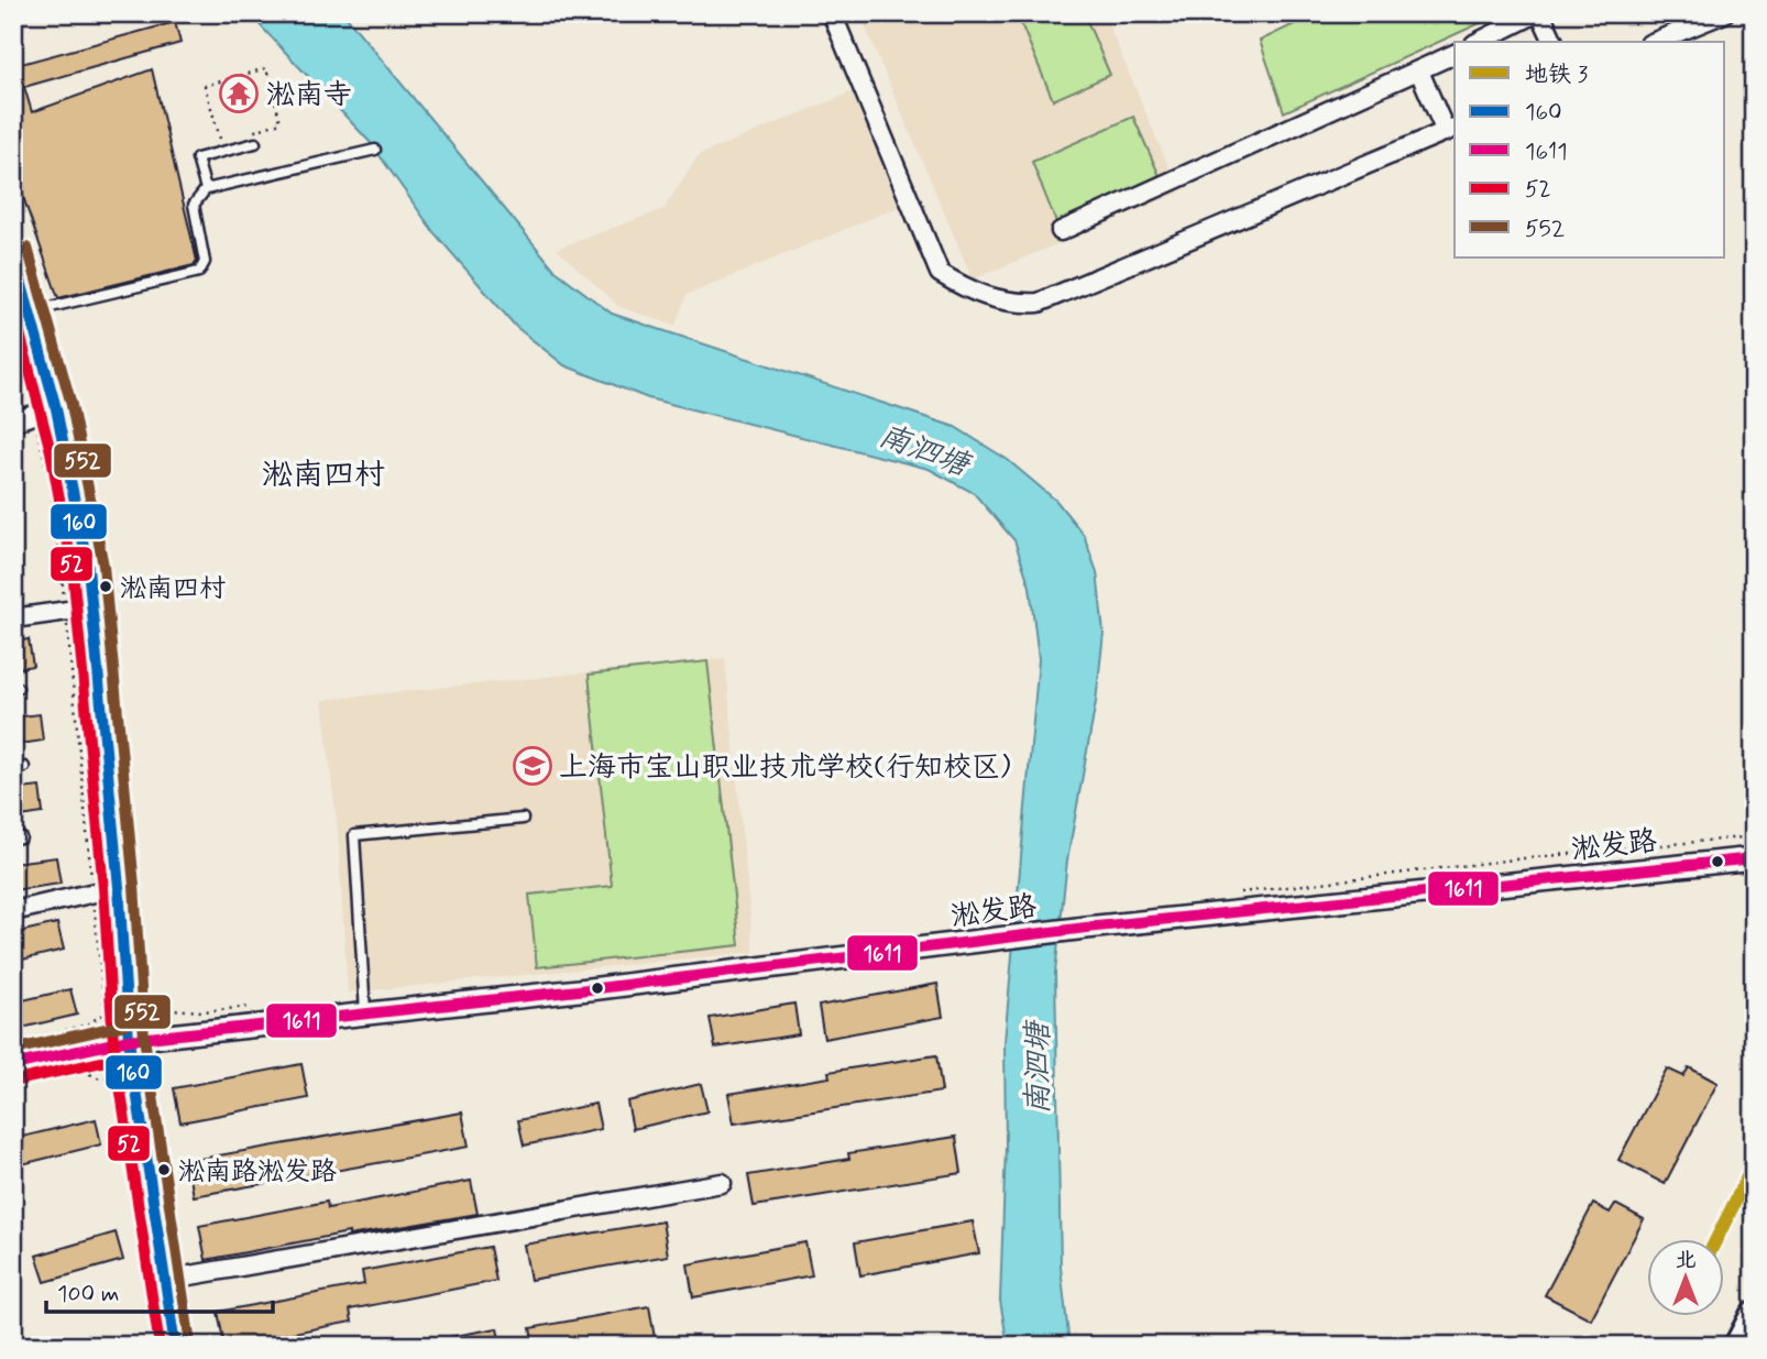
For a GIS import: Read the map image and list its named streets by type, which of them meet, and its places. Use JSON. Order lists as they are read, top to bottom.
{
  "streets": {
    "street": ["淞发路"]
  },
  "districts": ["淞南四村"],
  "water": ["南泗塘"],
  "places": {
    "temple": ["淞南寺"],
    "other": ["淞南四村", "淞南路淞发路"],
    "school or university": ["上海市宝山职业技术学校(行知校区)"]
  },
  "lines": [
    "transit line 552",
    "transit line 160",
    "transit line 52",
    "transit line 1611",
    "metro line 3"
  ],
  "legend": [
    "地铁 3",
    "160",
    "1611",
    "52",
    "552"
  ],
  "scale_bar": "100 m",
  "north": "top"
}
